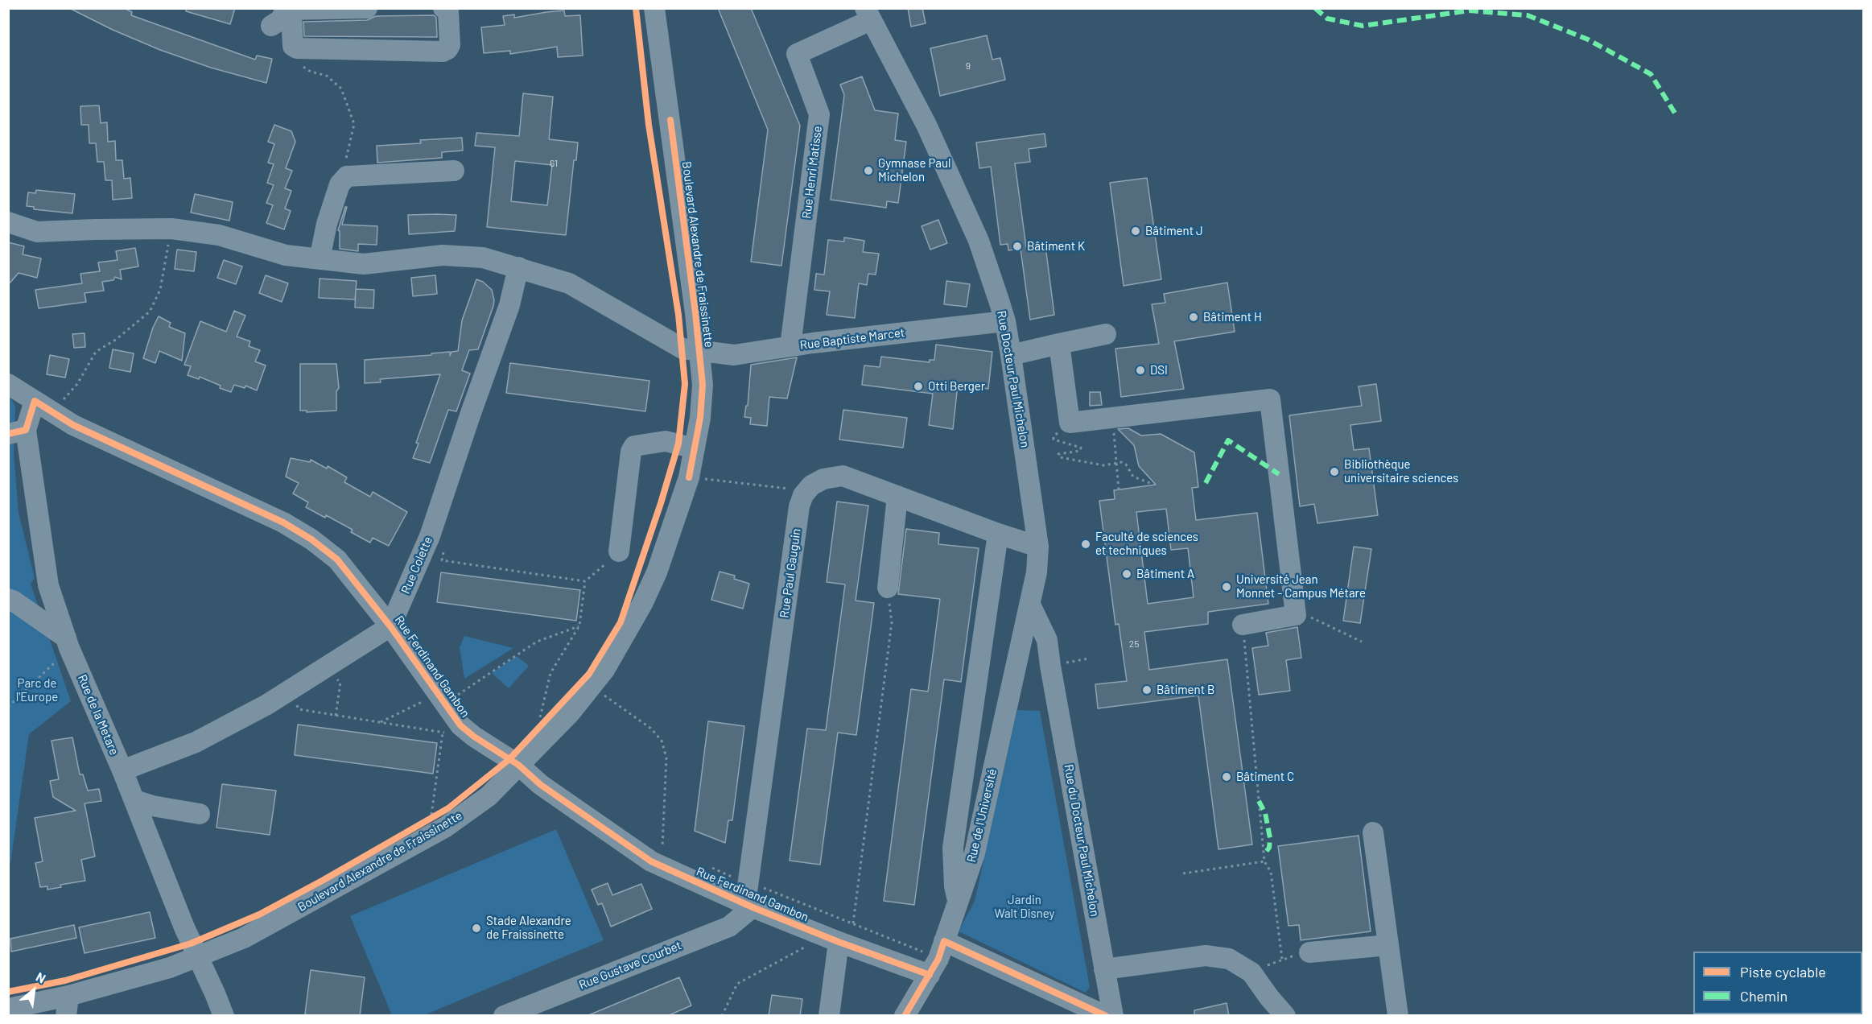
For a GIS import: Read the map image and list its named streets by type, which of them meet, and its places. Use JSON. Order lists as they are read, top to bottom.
{
  "streets": {
    "street": [
      "Rue Henri Matisse",
      "Boulevard Alexandre de Fraissinette",
      "Rue Baptiste Marcet",
      "Rue Docteur Paul Michelon",
      "Rue Colette",
      "Rue Paul Gauguin",
      "Rue Ferdinand Gambon",
      "Rue de la Metare",
      "Rue de l'Université",
      "Rue du Docteur Paul Michelon",
      "Rue Gustave Courbet"
    ]
  },
  "crossings": [
    ["Rue Henri Matisse", "Rue Baptiste Marcet"],
    ["Rue Henri Matisse", "Rue Docteur Paul Michelon"],
    ["Boulevard Alexandre de Fraissinette", "Rue Baptiste Marcet"],
    ["Boulevard Alexandre de Fraissinette", "Rue Ferdinand Gambon"],
    ["Boulevard Alexandre de Fraissinette", "Rue de la Metare"],
    ["Rue Baptiste Marcet", "Rue Docteur Paul Michelon"],
    ["Rue Baptiste Marcet", "Rue Colette"],
    ["Rue Docteur Paul Michelon", "Rue de l'Université"],
    ["Rue Docteur Paul Michelon", "Rue du Docteur Paul Michelon"],
    ["Rue Colette", "Rue Ferdinand Gambon"],
    ["Rue Paul Gauguin", "Rue Ferdinand Gambon"],
    ["Rue Paul Gauguin", "Rue Gustave Courbet"],
    ["Rue Ferdinand Gambon", "Rue de la Metare"],
    ["Rue Ferdinand Gambon", "Rue de l'Université"],
    ["Rue Ferdinand Gambon", "Rue Gustave Courbet"],
    ["Rue de l'Université", "Rue du Docteur Paul Michelon"]
  ],
  "parks": ["Parc de l'Europe", "Jardin Walt Disney"],
  "places": [
    "Gymnase Paul Michelon",
    "Bâtiment J",
    "Bâtiment K",
    "Bâtiment H",
    "DSI",
    "Otti Berger",
    "Bibliothèque universitaire sciences",
    "Faculté de sciences et techniques",
    "Bâtiment A",
    "Université Jean Monnet - Campus Métare",
    "Bâtiment B",
    "Bâtiment C",
    "Stade Alexandre de Fraissinette"
  ],
  "house_numbers": ["9", "61", "25"],
  "legend": ["Piste cyclable", "Chemin"],
  "north": "top right"
}
